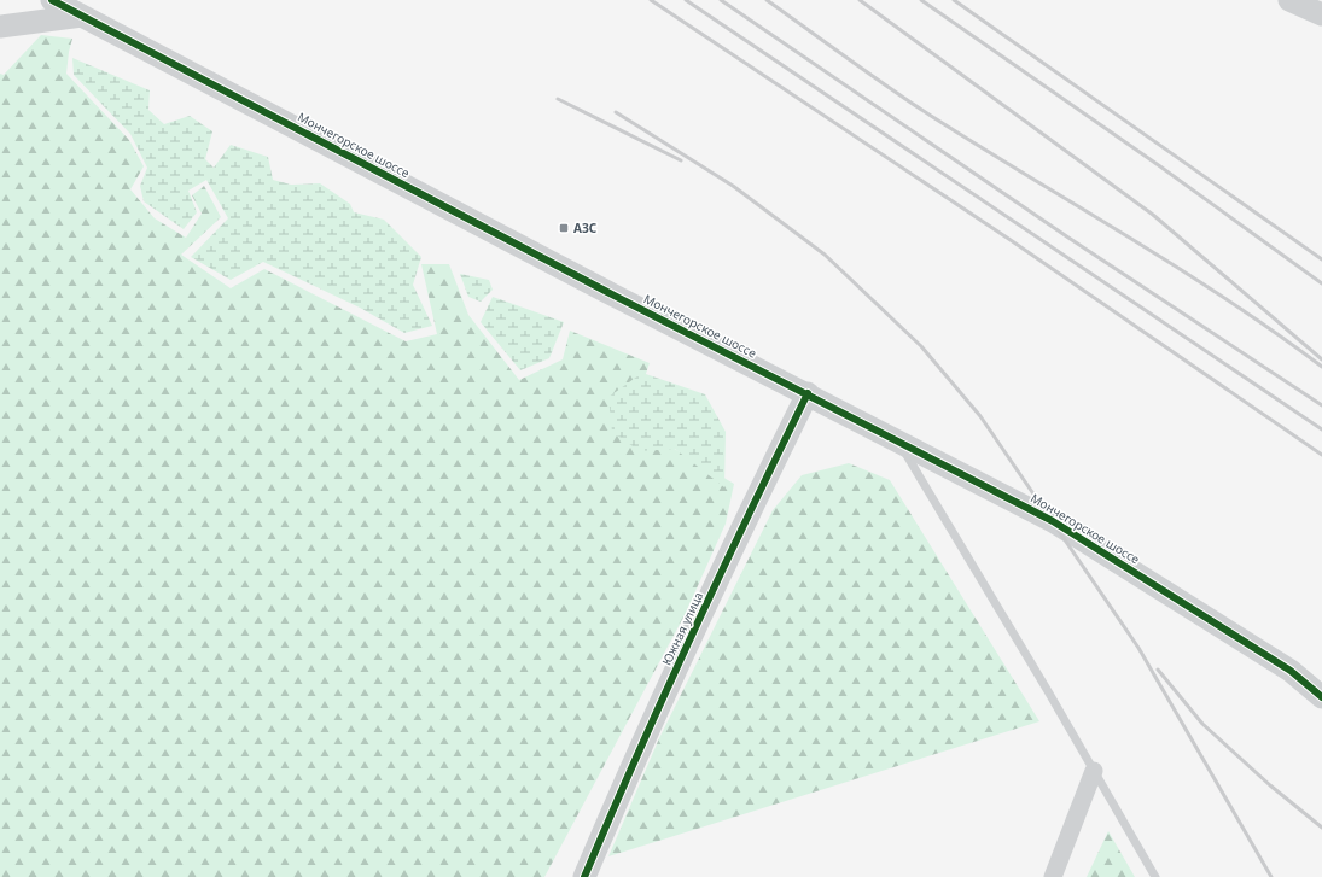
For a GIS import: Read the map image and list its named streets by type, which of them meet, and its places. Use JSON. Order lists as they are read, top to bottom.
{
  "streets": {
    "street": ["Мончегорское шоссе", "Южная улица"]
  },
  "crossings": [
    ["Мончегорское шоссе", "Южная улица"]
  ],
  "places": {
    "transit": ["АЗС"]
  }
}
